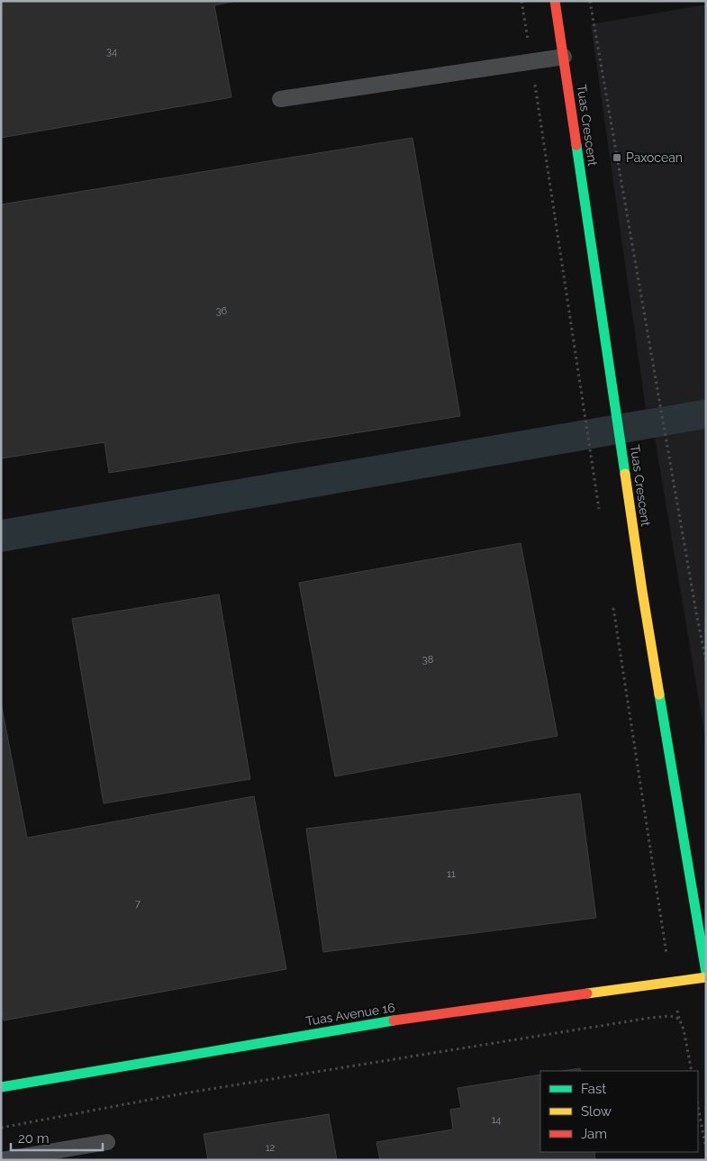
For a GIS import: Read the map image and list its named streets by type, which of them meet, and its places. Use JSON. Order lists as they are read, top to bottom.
{
  "streets": {
    "street": ["Tuas Crescent", "Tuas Avenue 16"]
  },
  "places": {
    "transit": ["Paxocean"]
  },
  "house_numbers": [
    "34",
    "36",
    "38",
    "11",
    "7",
    "14",
    "12"
  ],
  "legend": ["Fast", "Slow", "Jam"],
  "scale_bar": "20 m"
}
